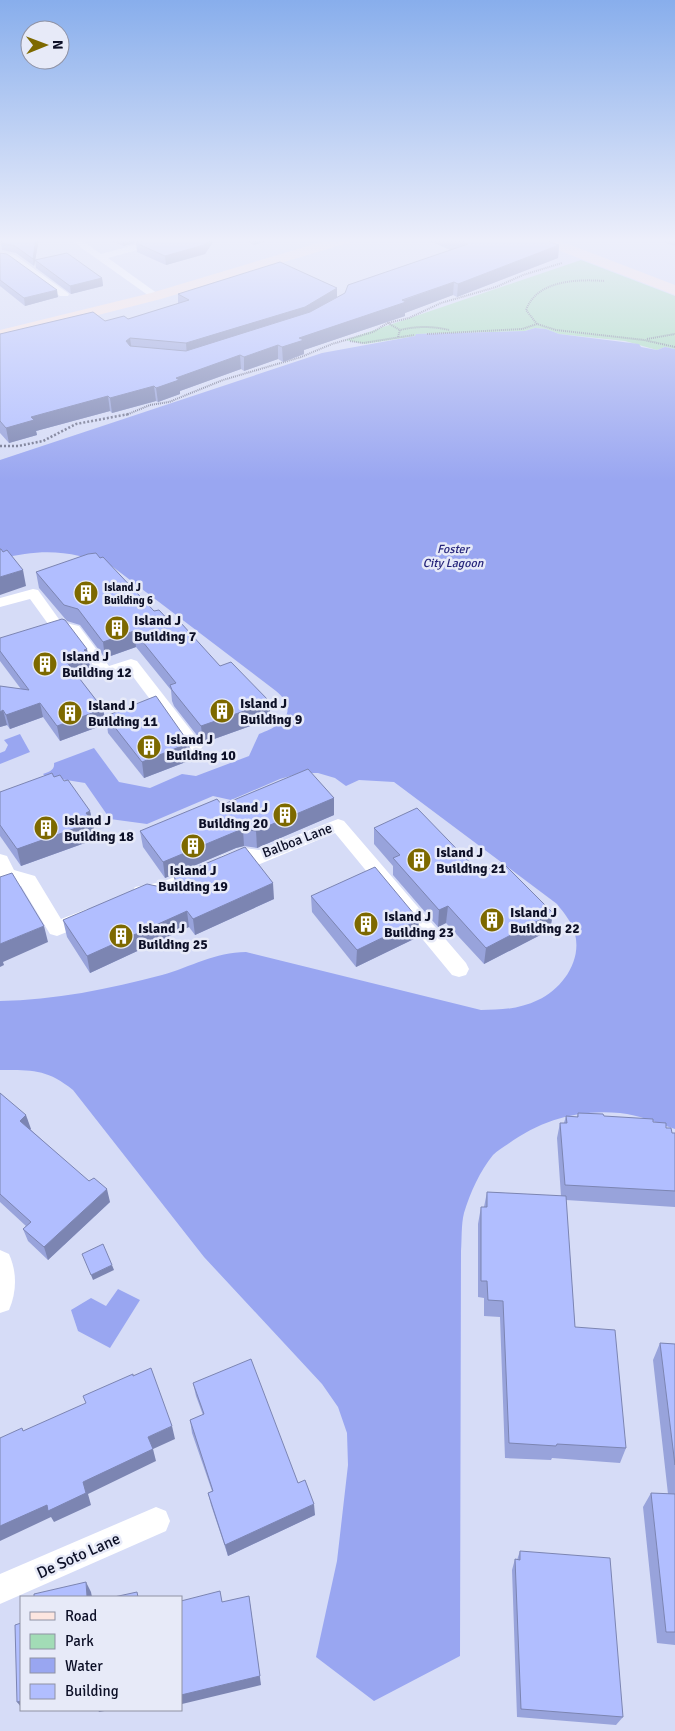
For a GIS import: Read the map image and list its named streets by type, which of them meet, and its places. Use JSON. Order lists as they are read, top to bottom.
{
  "streets": {
    "street": ["Balboa Lane", "De Soto Lane"]
  },
  "water": ["Foster City Lagoon"],
  "places": {
    "building": [
      "Island J Building 6",
      "Island J Building 7",
      "Island J Building 12",
      "Island J Building 9",
      "Island J Building 11",
      "Island J Building 10",
      "Island J Building 20",
      "Island J Building 18",
      "Island J Building 19",
      "Island J Building 21",
      "Island J Building 22",
      "Island J Building 23",
      "Island J Building 25"
    ]
  },
  "legend": [
    "Road",
    "Park",
    "Water",
    "Building"
  ],
  "north": "right"
}
